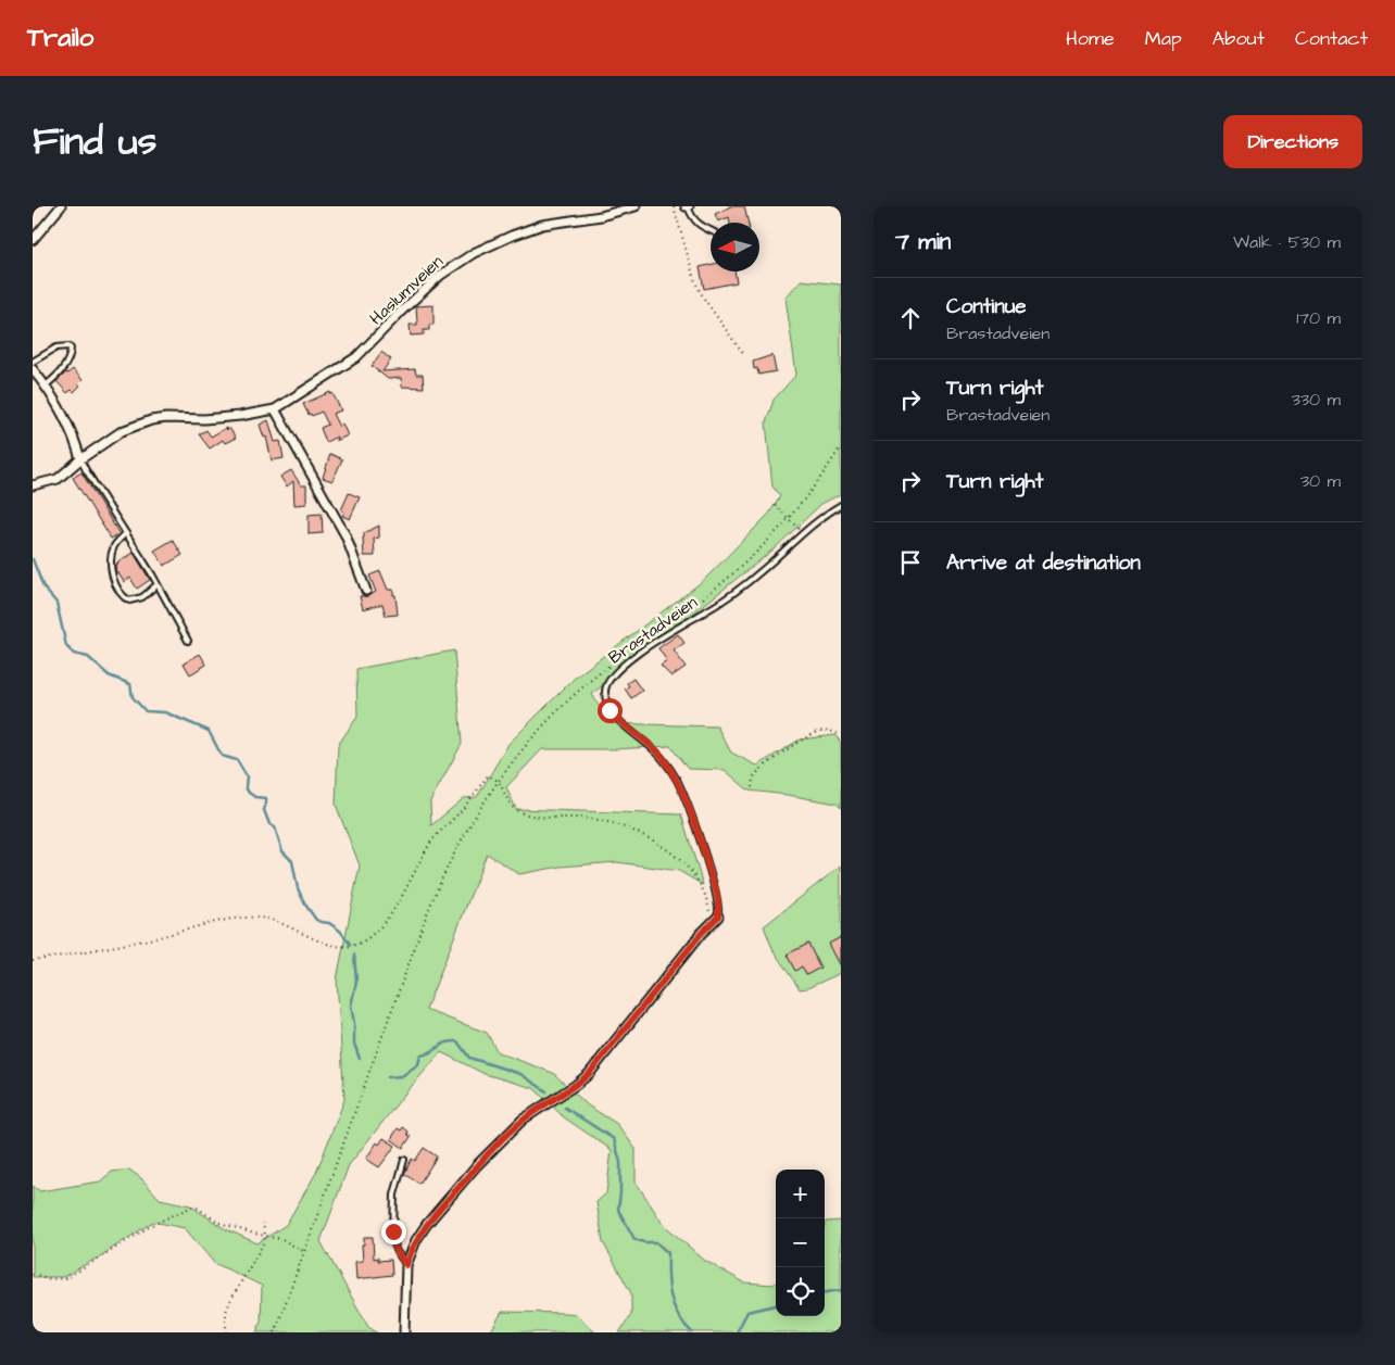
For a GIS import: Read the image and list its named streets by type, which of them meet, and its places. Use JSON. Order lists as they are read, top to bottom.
{
  "streets": {
    "street": ["Haslumveien", "Brastadveien"]
  },
  "north": "left",
  "page": {
    "header": "Trailo",
    "nav": [
      "Home",
      "Map",
      "About",
      "Contact"
    ],
    "title": "Find us",
    "buttons": "Directions",
    "heading": ["7 min", "Walk · 530 m"],
    "list": [
      ["Continue", "Brastadveien", "170 m"],
      ["Turn right", "Brastadveien", "330 m"],
      ["Turn right", "30 m"],
      "Arrive at destination"
    ],
    "map_buttons": ["+", "−"]
  }
}
